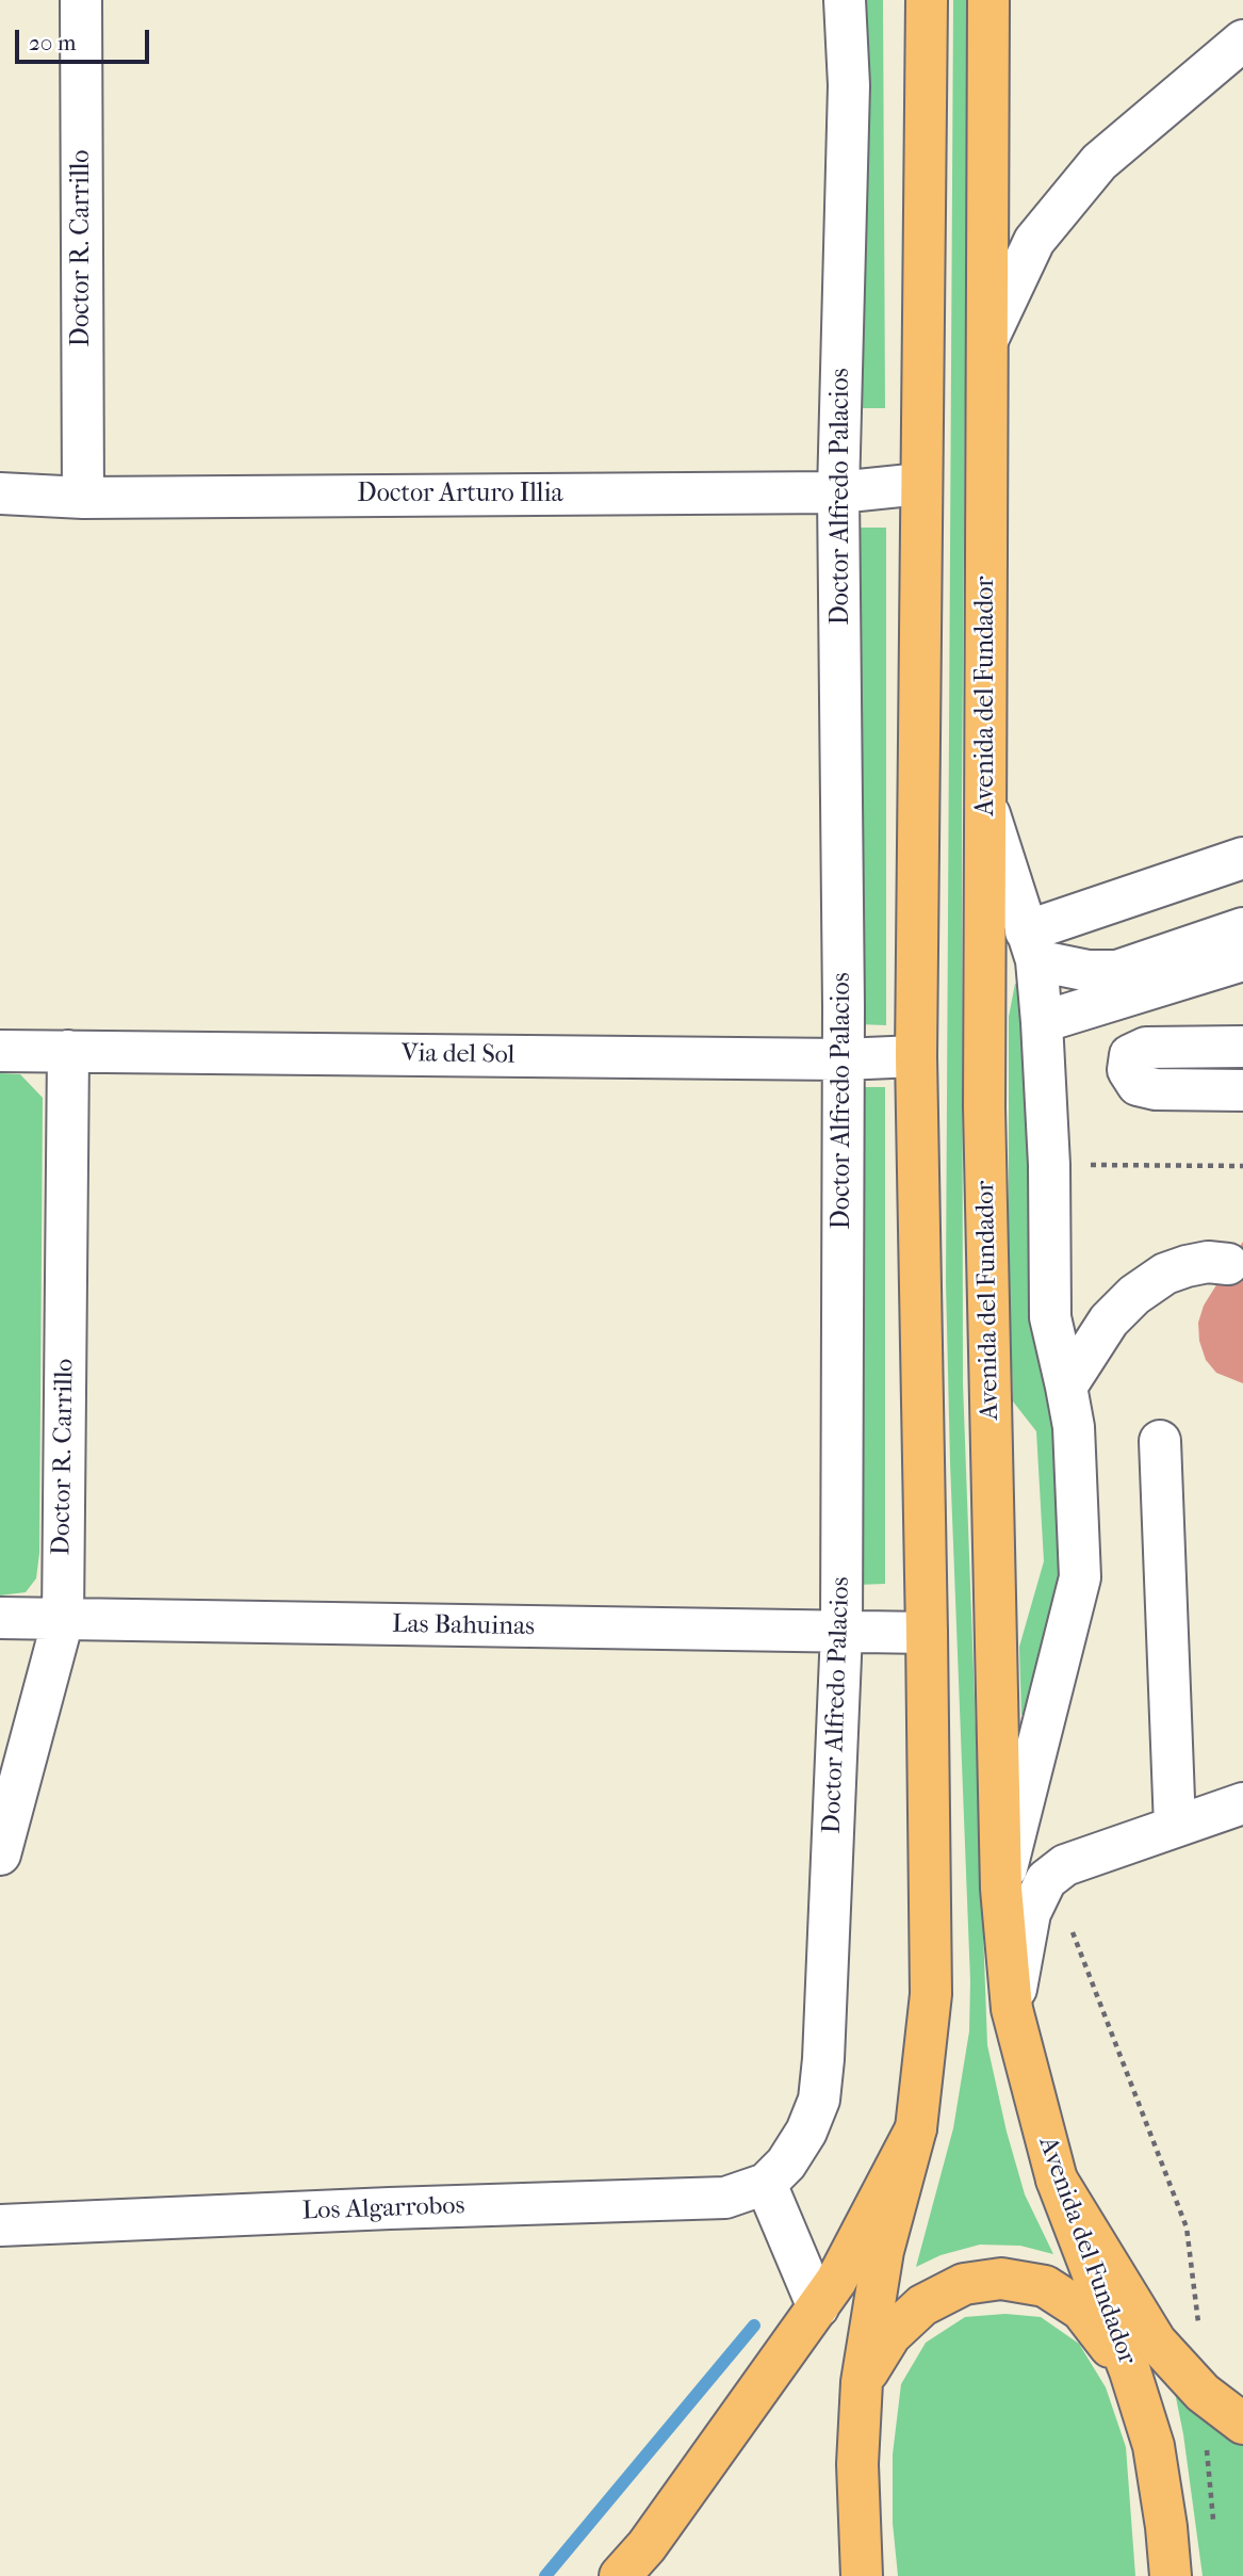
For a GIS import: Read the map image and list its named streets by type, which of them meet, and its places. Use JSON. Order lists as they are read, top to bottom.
{
  "streets": {
    "main road": ["Avenida del Fundador"],
    "street": [
      "Doctor R. Carrillo",
      "Doctor Arturo Illia",
      "Doctor Alfredo Palacios",
      "Via del Sol",
      "Las Bahuinas",
      "Los Algarrobos"
    ]
  },
  "crossings": [
    ["Doctor R. Carrillo", "Doctor Arturo Illia"],
    ["Doctor R. Carrillo", "Via del Sol"],
    ["Doctor R. Carrillo", "Las Bahuinas"],
    ["Doctor Arturo Illia", "Doctor Alfredo Palacios"],
    ["Doctor Alfredo Palacios", "Via del Sol"],
    ["Doctor Alfredo Palacios", "Las Bahuinas"],
    ["Doctor Alfredo Palacios", "Los Algarrobos"]
  ],
  "scale_bar": "20 m"
}
